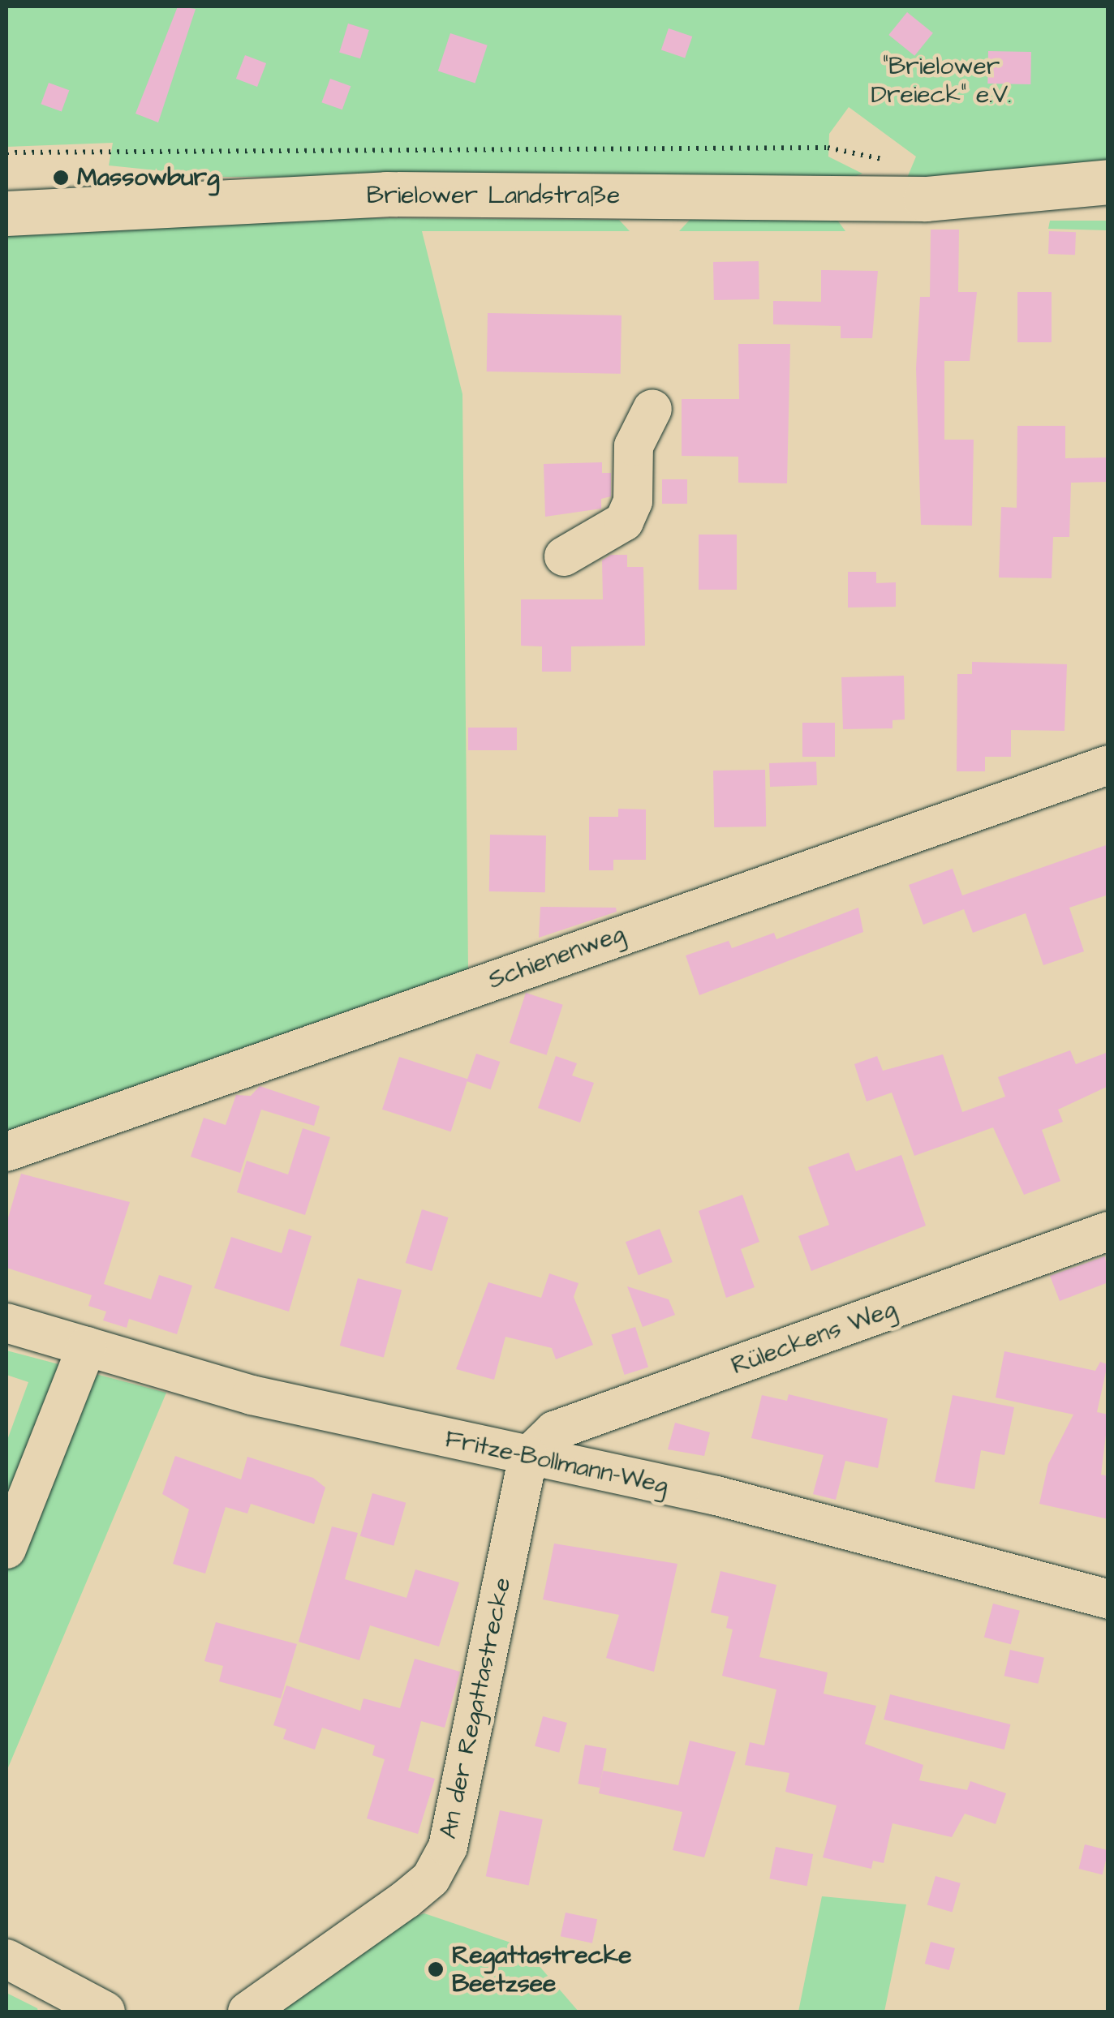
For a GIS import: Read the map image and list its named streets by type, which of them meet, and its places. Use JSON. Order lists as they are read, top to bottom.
{
  "streets": {
    "main road": ["Brielower Landstraße"],
    "street": [
      "Schienenweg",
      "Rüleckens Weg",
      "Fritze-Bollmann-Weg",
      "An der Regattastrecke"
    ]
  },
  "crossings": [
    ["Rüleckens Weg", "Fritze-Bollmann-Weg"],
    ["Rüleckens Weg", "An der Regattastrecke"],
    ["Fritze-Bollmann-Weg", "An der Regattastrecke"]
  ],
  "parks": ["\"Brielower Dreieck\" e.V."],
  "places": ["Massowburg", "Regattastrecke Beetzsee"]
}
